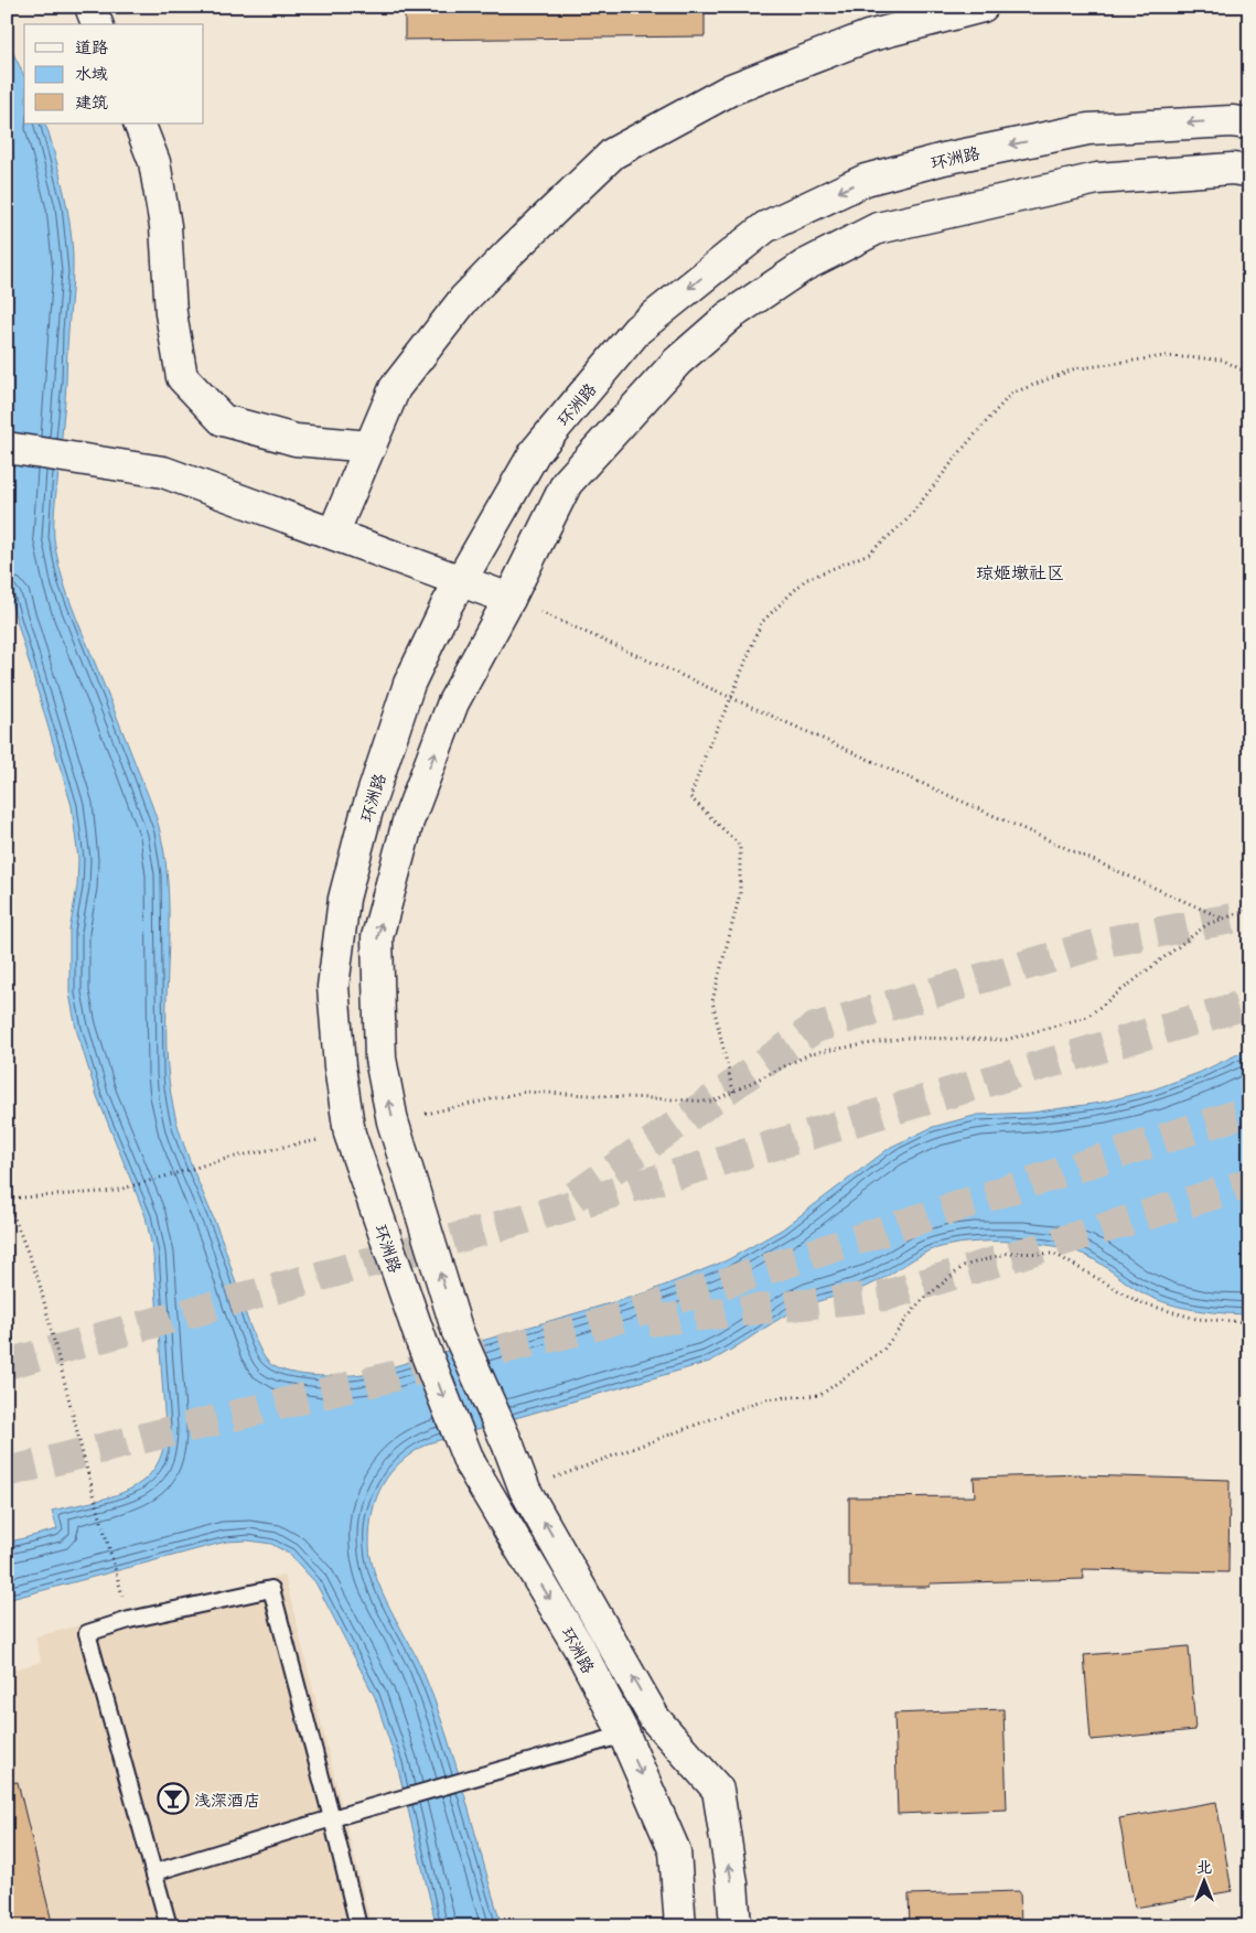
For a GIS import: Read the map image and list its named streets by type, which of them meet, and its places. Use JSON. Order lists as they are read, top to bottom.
{
  "streets": {
    "street": ["环洲路"]
  },
  "districts": ["琼姬墩社区"],
  "places": {
    "bar": ["浅深酒店"]
  },
  "legend": ["道路", "水域", "建筑"],
  "north": "top"
}
